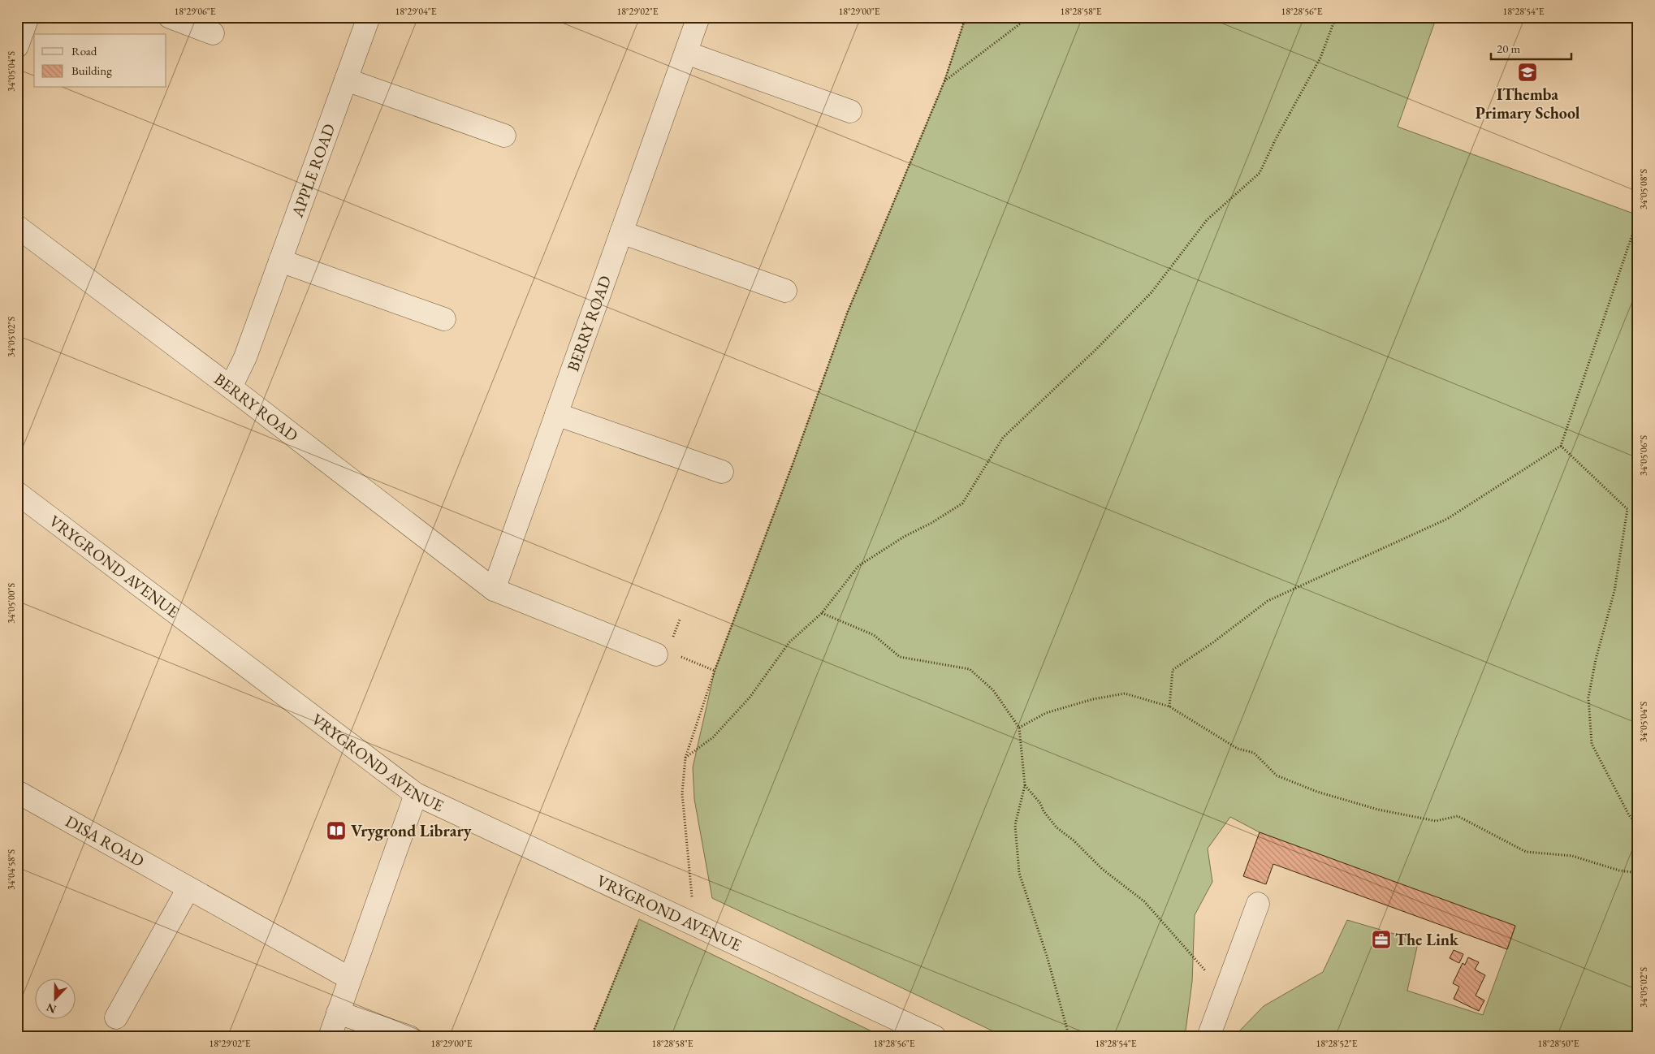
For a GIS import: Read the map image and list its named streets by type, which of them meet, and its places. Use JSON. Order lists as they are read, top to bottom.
{
  "streets": {
    "street": [
      "APPLE ROAD",
      "BERRY ROAD",
      "VRYGROND AVENUE",
      "DISA ROAD"
    ]
  },
  "crossings": [
    ["APPLE ROAD", "BERRY ROAD"]
  ],
  "places": {
    "school or university": ["IThemba Primary School"],
    "library": ["Vrygrond Library"],
    "office": ["The Link"]
  },
  "legend": ["Road", "Building"],
  "scale_bar": "20 m",
  "north": "bottom",
  "coordinates": [
    "18°29'06\"E",
    "18°29'04\"E",
    "18°29'02\"E",
    "18°29'00\"E",
    "18°28'58\"E",
    "18°28'56\"E",
    "18°28'54\"E",
    "34°05'04\"S",
    "34°05'08\"S",
    "34°05'02\"S",
    "34°05'06\"S",
    "34°05'00\"S",
    "34°04'58\"S",
    "18°28'52\"E",
    "18°28'50\"E"
  ]
}
